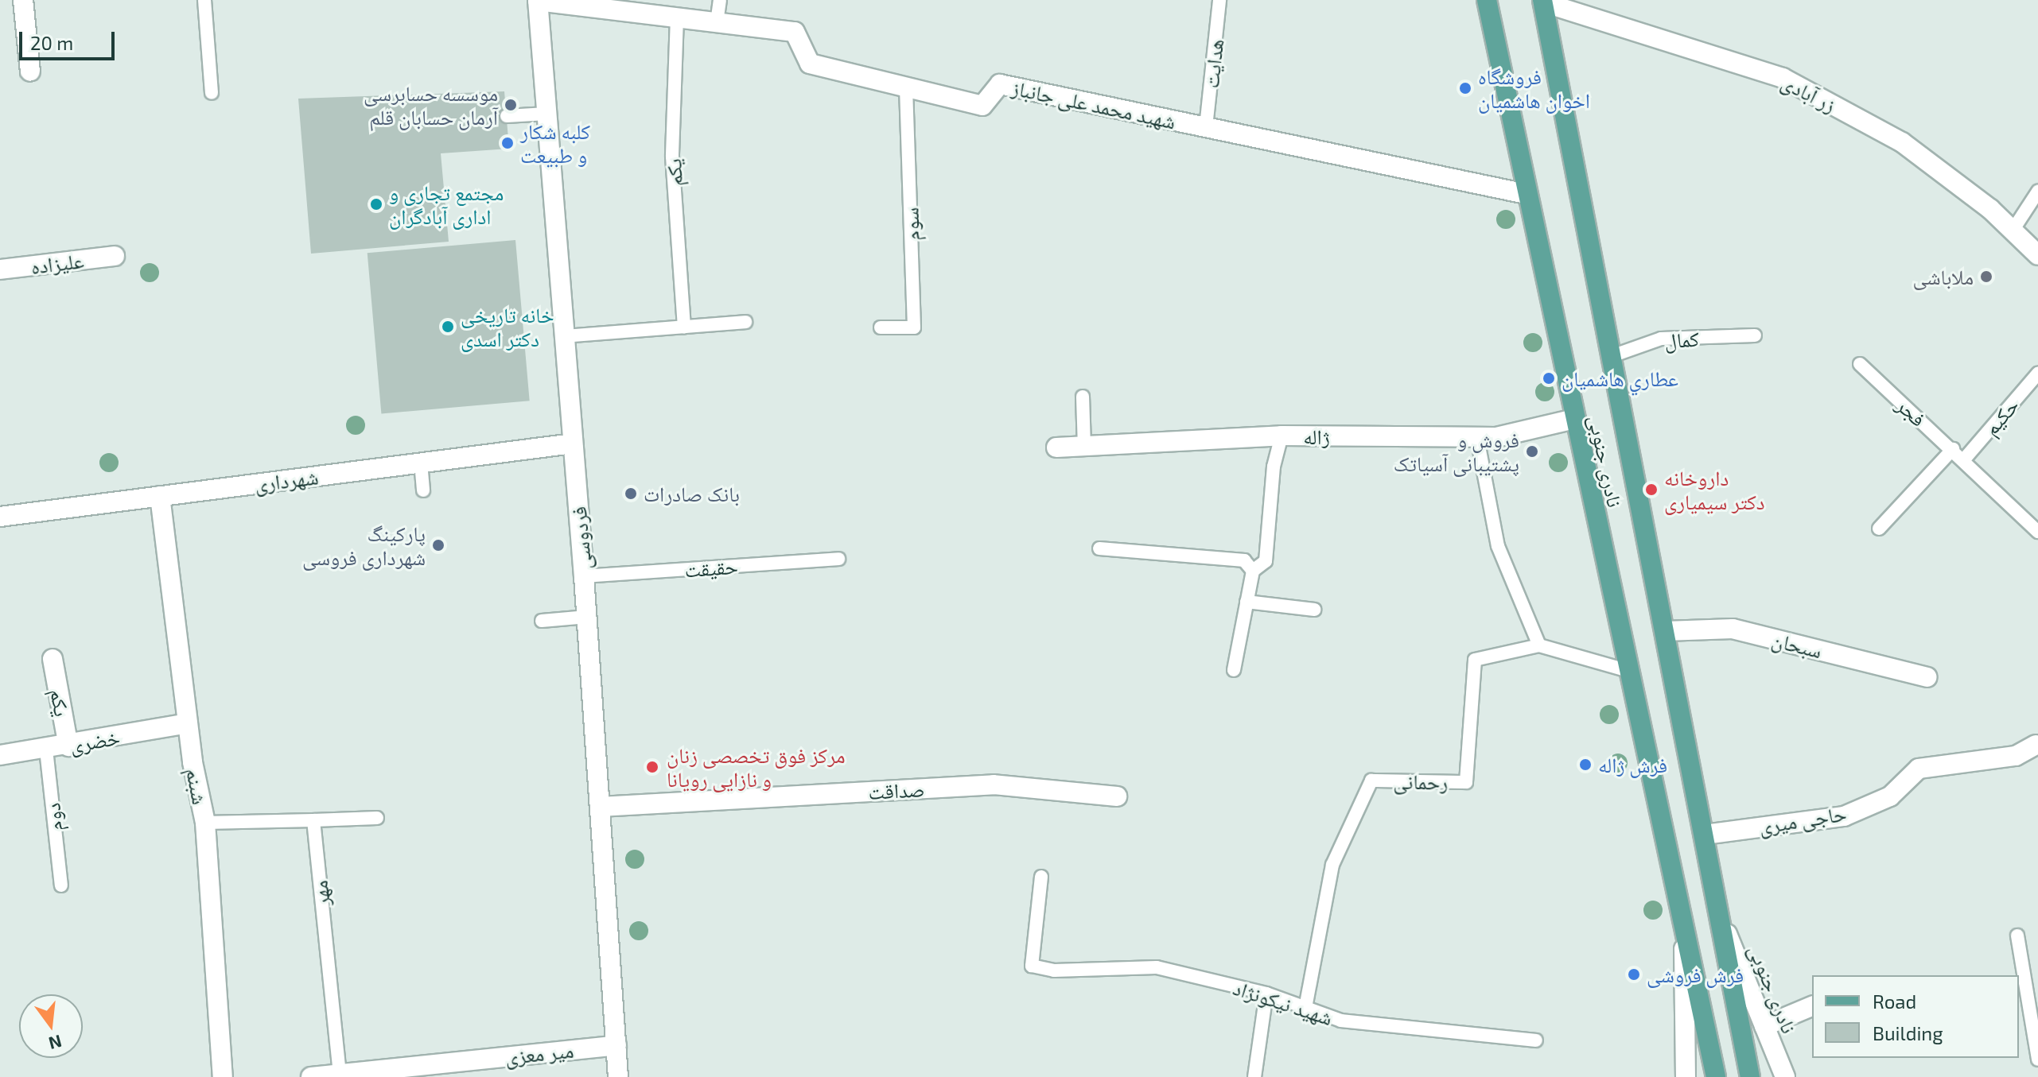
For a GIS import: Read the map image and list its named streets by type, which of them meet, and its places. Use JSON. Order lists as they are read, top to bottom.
{
  "streets": {
    "main road": ["نادری جنوبی"],
    "street": [
      "زر آبادی",
      "شهید محمد علی جانباز",
      "یکم",
      "علیزاده",
      "ژاله",
      "شهرداری",
      "فردوسی",
      "سبحان",
      "خضری",
      "شبنم",
      "صداقت",
      "حاجی میری",
      "میر معزی"
    ],
    "lane": [
      "هدایت",
      "سوم",
      "کمال",
      "فجر",
      "حکیم",
      "حقیقت",
      "رحمانی",
      "دوم",
      "مهر",
      "شهید نیکونژاد"
    ]
  },
  "crossings": [
    ["هدایت", "شهید محمد علی جانباز"],
    ["زر آبادی", "نادری جنوبی"],
    ["شهید محمد علی جانباز", "یکم"],
    ["شهید محمد علی جانباز", "سوم"],
    ["شهید محمد علی جانباز", "نادری جنوبی"],
    ["شهید محمد علی جانباز", "فردوسی"],
    ["یکم", "خضری"],
    ["کمال", "نادری جنوبی"],
    ["فجر", "حکیم"],
    ["ژاله", "نادری جنوبی"],
    ["نادری جنوبی", "سبحان"],
    ["نادری جنوبی", "رحمانی"],
    ["نادری جنوبی", "حاجی میری"],
    ["شهرداری", "فردوسی"],
    ["شهرداری", "شبنم"],
    ["فردوسی", "حقیقت"],
    ["فردوسی", "صداقت"],
    ["فردوسی", "میر معزی"],
    ["خضری", "شبنم"],
    ["خضری", "دوم"],
    ["رحمانی", "شهید نیکونژاد"],
    ["مهر", "میر معزی"]
  ],
  "places": [
    "فروشگاه اخوان هاشمیان",
    "موسسه حسابرسی آرمان حسابان قلم",
    "کلبه شکار و طبیعت",
    "مجتمع تجاری و اداری آبادگران",
    "ملاباشی",
    "خانه تاریخی دکتر اسدی",
    "عطاري هاشميان",
    "فروش و پشتیبانی آسیاتک",
    "داروخانه دکتر سیمیاری",
    "بانک صادرات",
    "پارکینگ شهرداری فروسی",
    "فرش ژاله",
    "مرکز فوق تخصصی زنان و نازایی رویانا",
    "فرش فروشی"
  ],
  "legend": ["Road", "Building"],
  "scale_bar": "20 m",
  "north": "bottom"
}
